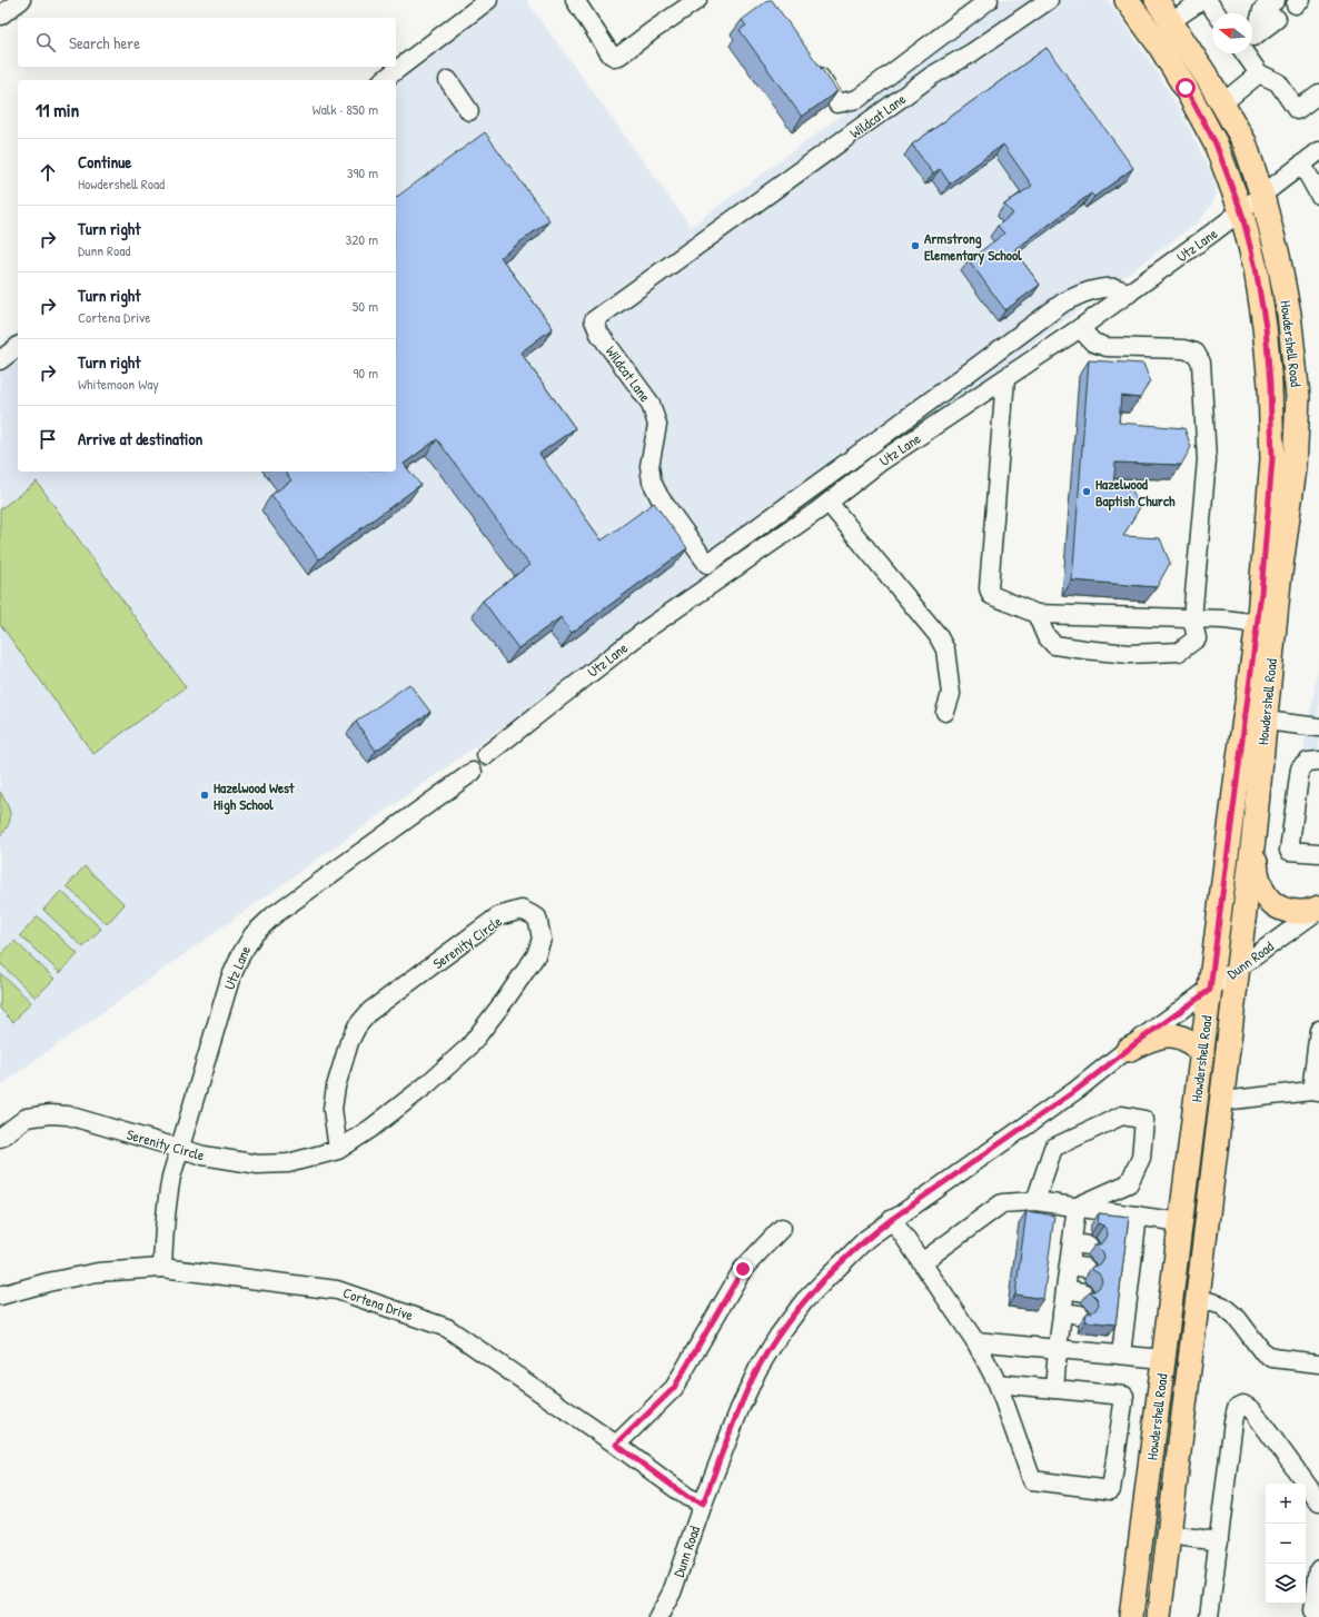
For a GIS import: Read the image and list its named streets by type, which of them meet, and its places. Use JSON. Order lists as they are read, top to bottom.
{
  "streets": {
    "main road": ["Howdershell Road"],
    "street": [
      "Wildcat Lane",
      "Utz Lane",
      "Serenity Circle",
      "Dunn Road",
      "Cortena Drive"
    ]
  },
  "crossings": [
    ["Wildcat Lane", "Utz Lane"],
    ["Utz Lane", "Howdershell Road"],
    ["Utz Lane", "Serenity Circle"],
    ["Utz Lane", "Cortena Drive"],
    ["Howdershell Road", "Dunn Road"],
    ["Dunn Road", "Cortena Drive"]
  ],
  "places": ["Armstrong Elementary School", "Hazelwood Baptish Church", "Hazelwood West High School"],
  "north": "left",
  "page": {
    "search": "Search here",
    "heading": ["11 min", "Walk · 850 m"],
    "list": [
      ["Continue", "Howdershell Road", "390 m"],
      ["Turn right", "Dunn Road", "320 m"],
      ["Turn right", "Cortena Drive", "50 m"],
      ["Turn right", "Whitemoon Way", "90 m"],
      "Arrive at destination"
    ],
    "map_buttons": ["+", "−"]
  }
}
